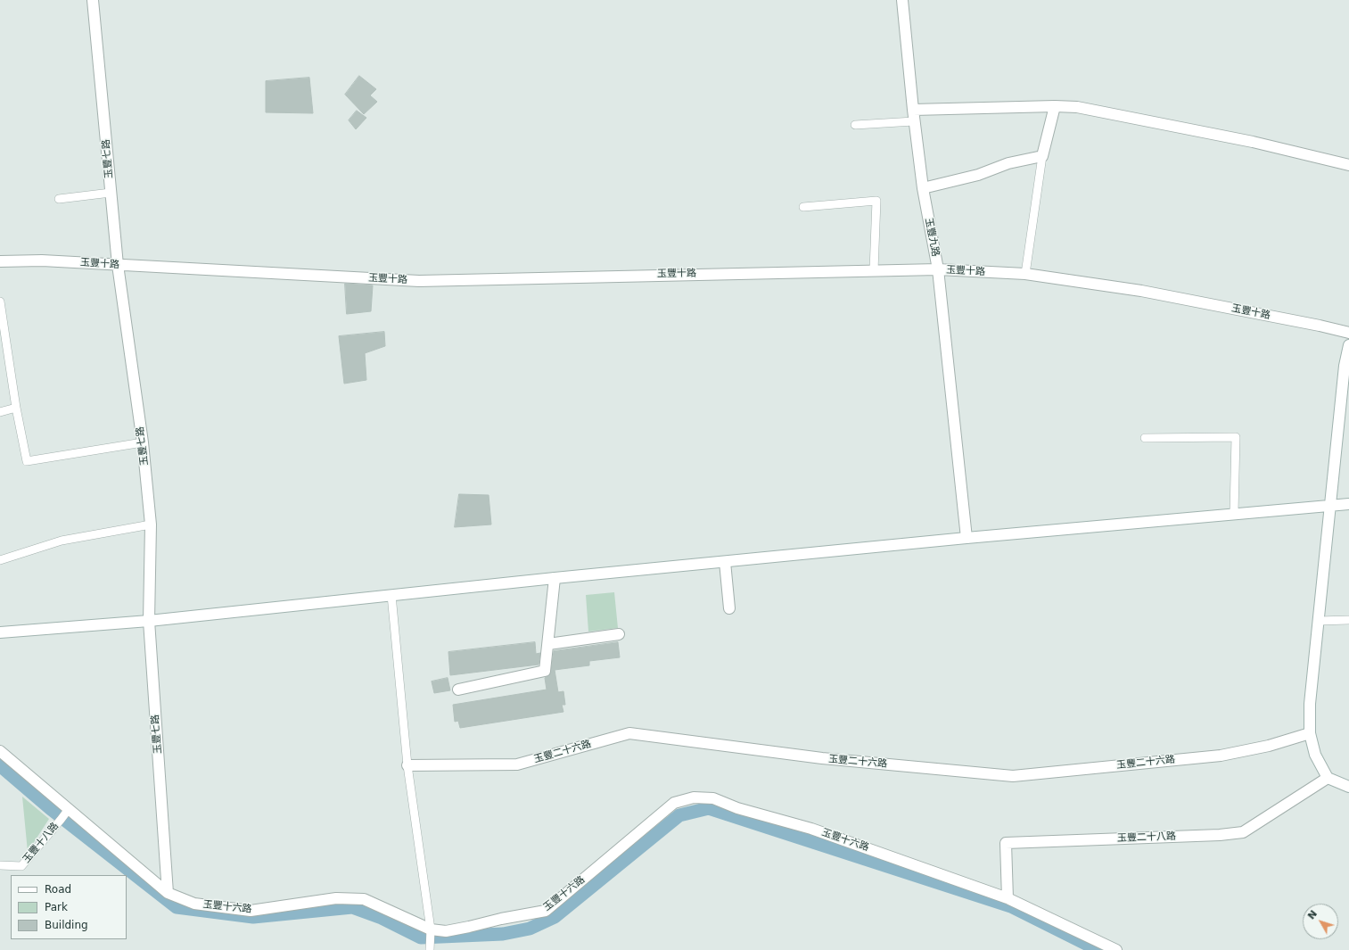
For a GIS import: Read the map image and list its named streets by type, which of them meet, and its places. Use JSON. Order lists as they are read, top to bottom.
{
  "streets": {
    "street": [
      "玉豐七路",
      "玉豐九路",
      "玉豐十路",
      "玉豐二十六路",
      "玉豐二十八路",
      "玉豐十六路"
    ],
    "lane": ["玉豐十八路"]
  },
  "crossings": [
    ["玉豐七路", "玉豐十路"],
    ["玉豐七路", "玉豐十六路"],
    ["玉豐九路", "玉豐十路"],
    ["玉豐二十八路", "玉豐十六路"],
    ["玉豐十六路", "玉豐十八路"]
  ],
  "legend": ["Road", "Park", "Building"],
  "north": "top left"
}
